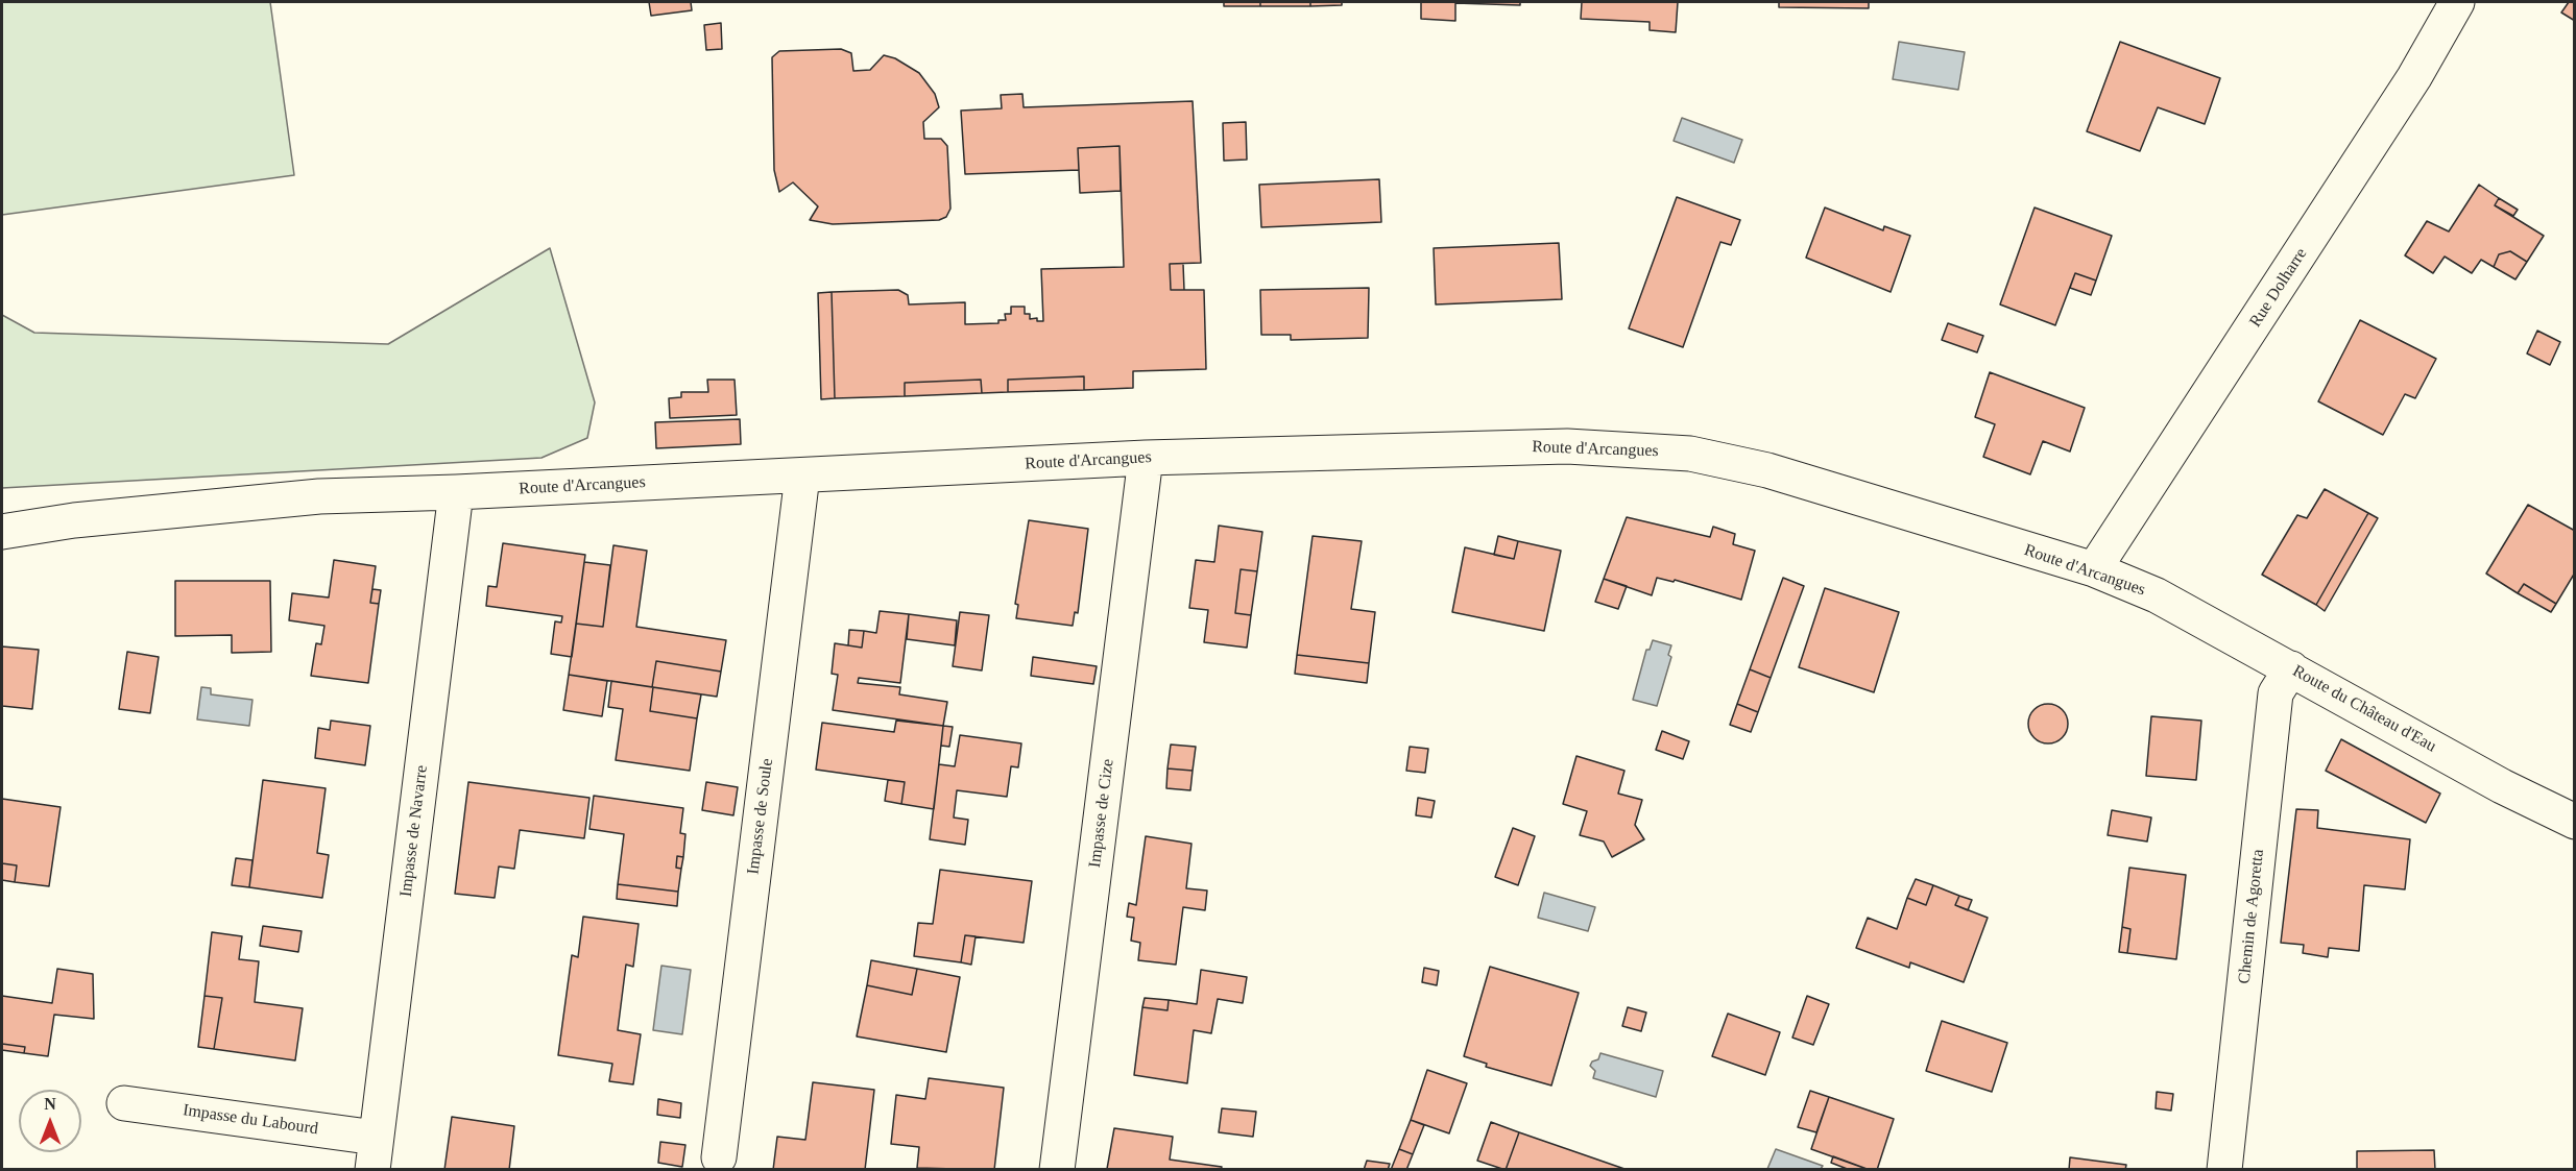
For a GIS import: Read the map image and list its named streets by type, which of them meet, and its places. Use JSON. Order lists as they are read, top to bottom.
{
  "streets": {
    "street": [
      "Rue Dolharre",
      "Route d'Arcangues",
      "Route du Château d'Eau",
      "Impasse de Cize",
      "Impasse de Soule",
      "Impasse de Navarre",
      "Chemin de Agoretta",
      "Impasse du Labourd"
    ]
  },
  "crossings": [
    ["Rue Dolharre", "Route d'Arcangues"],
    ["Route d'Arcangues", "Route du Château d'Eau"],
    ["Route d'Arcangues", "Impasse de Cize"],
    ["Route d'Arcangues", "Impasse de Soule"],
    ["Route d'Arcangues", "Impasse de Navarre"],
    ["Route du Château d'Eau", "Chemin de Agoretta"],
    ["Impasse de Navarre", "Impasse du Labourd"]
  ],
  "north": "top"
}
